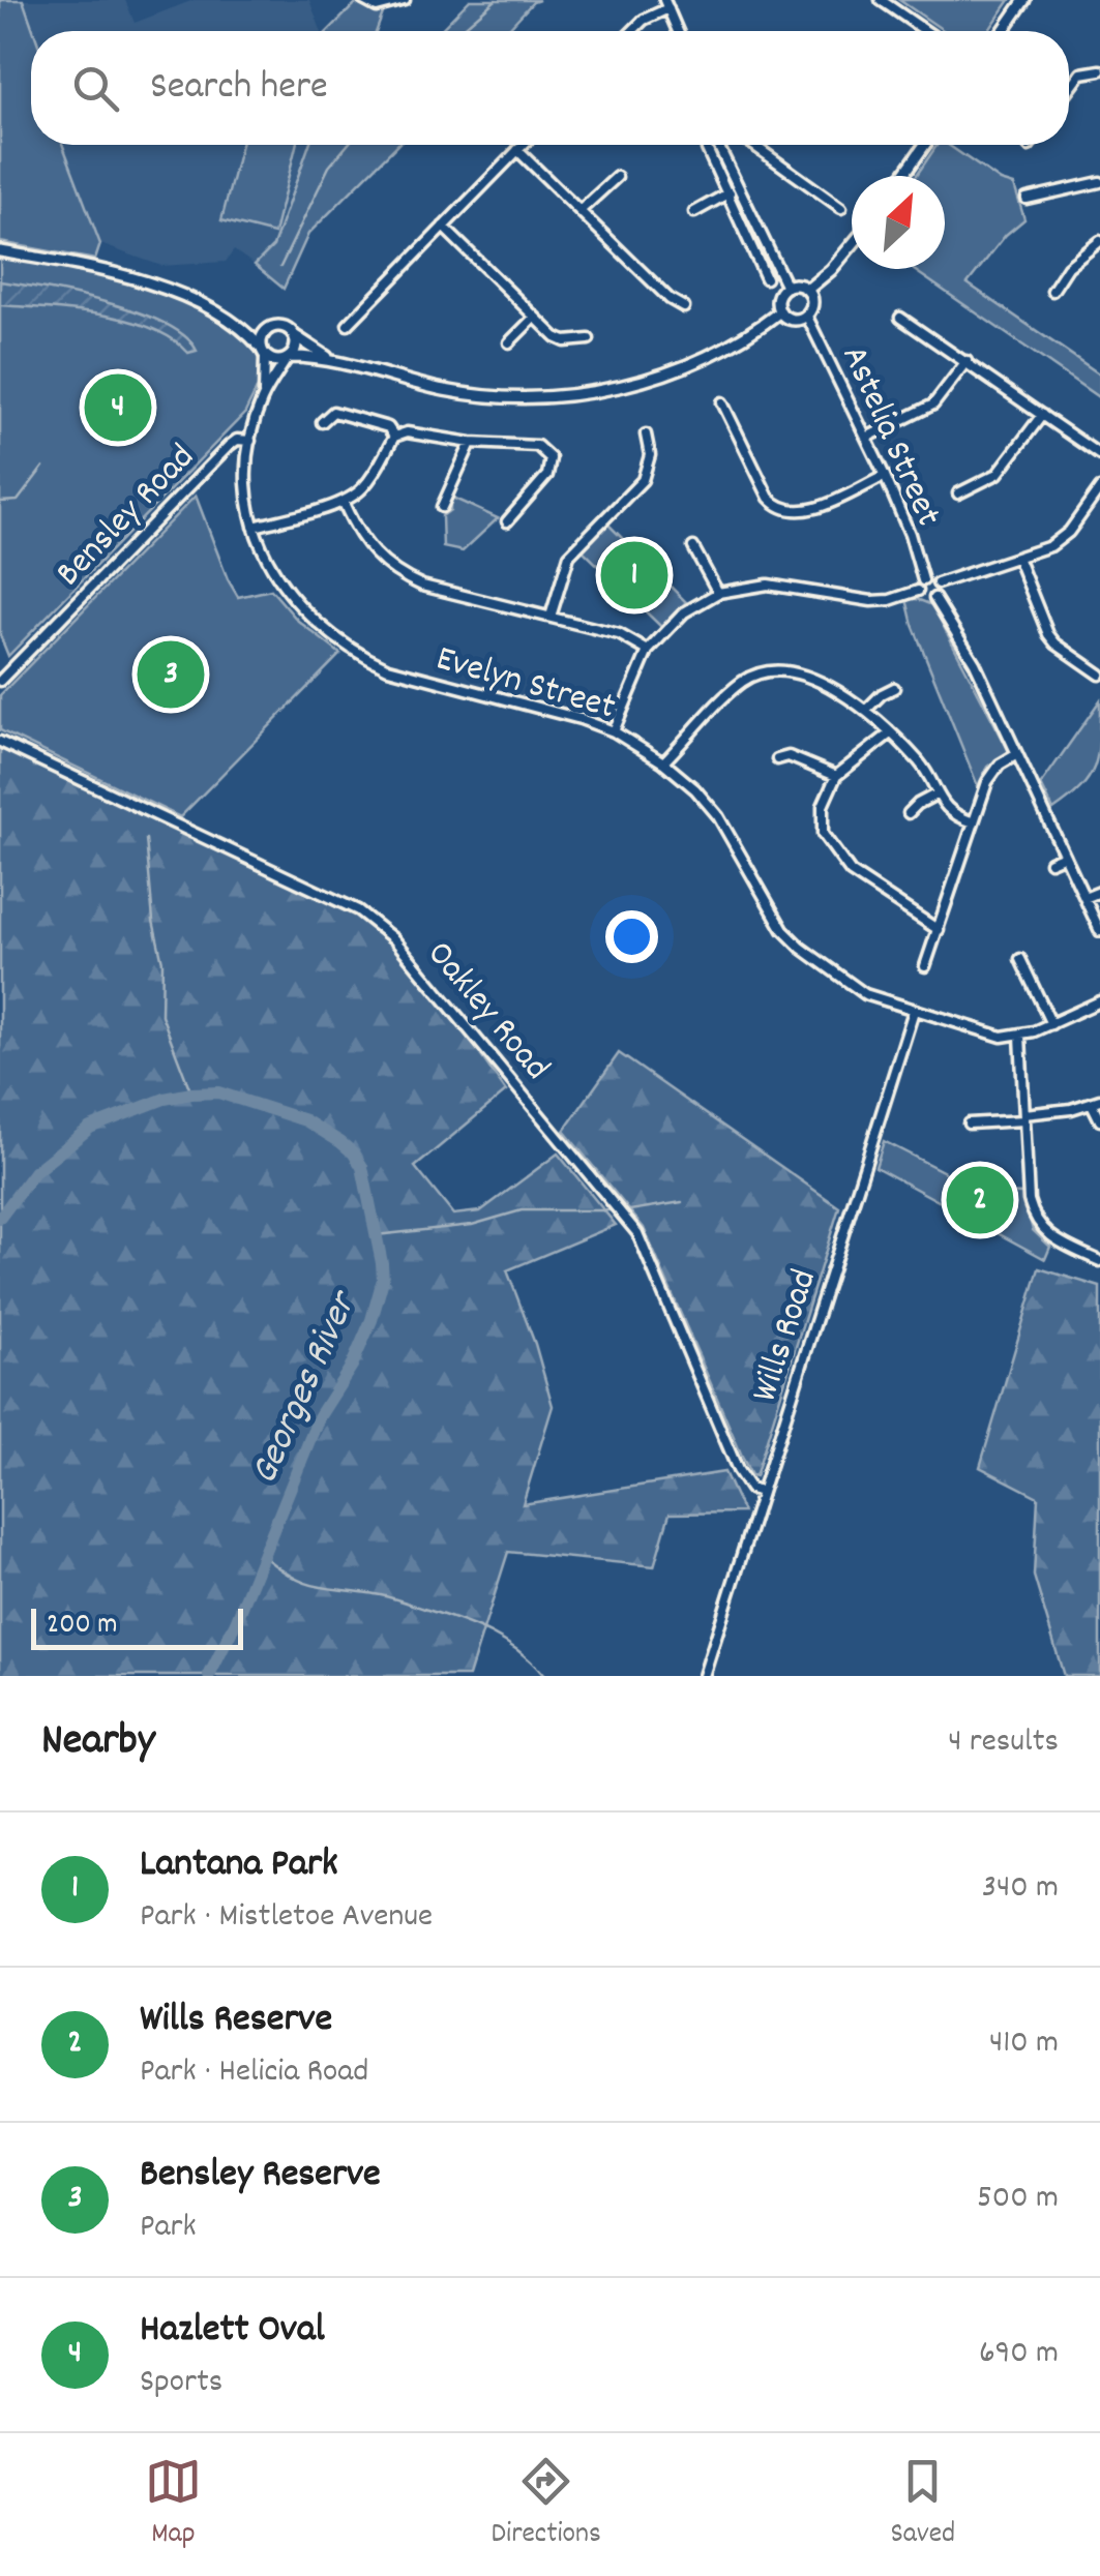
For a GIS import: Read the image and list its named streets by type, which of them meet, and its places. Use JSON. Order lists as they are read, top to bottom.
{
  "streets": {
    "street": [
      "Astelia Street",
      "Bensley Road",
      "Evelyn Street",
      "Oakley Road",
      "Wills Road"
    ]
  },
  "crossings": [
    ["Bensley Road", "Evelyn Street"],
    ["Evelyn Street", "Wills Road"],
    ["Oakley Road", "Wills Road"]
  ],
  "water": ["Georges River"],
  "scale_bar": "200 m",
  "north": "top right",
  "page": {
    "search": "Search here",
    "pins": [
      "4",
      "1",
      "3",
      "2"
    ],
    "scale": "200 m",
    "heading": ["Nearby", "4 results"],
    "list": [
      {
        "mark": "1",
        "name": "Lantana Park",
        "note": "Park · Mistletoe Avenue",
        "value": "340 m"
      },
      {
        "mark": "2",
        "name": "Wills Reserve",
        "note": "Park · Helicia Road",
        "value": "410 m"
      },
      {
        "mark": "3",
        "name": "Bensley Reserve",
        "note": "Park",
        "value": "500 m"
      },
      {
        "mark": "4",
        "name": "Hazlett Oval",
        "note": "Sports",
        "value": "690 m"
      }
    ],
    "nav": ["Map", "Directions", "Saved"]
  }
}
